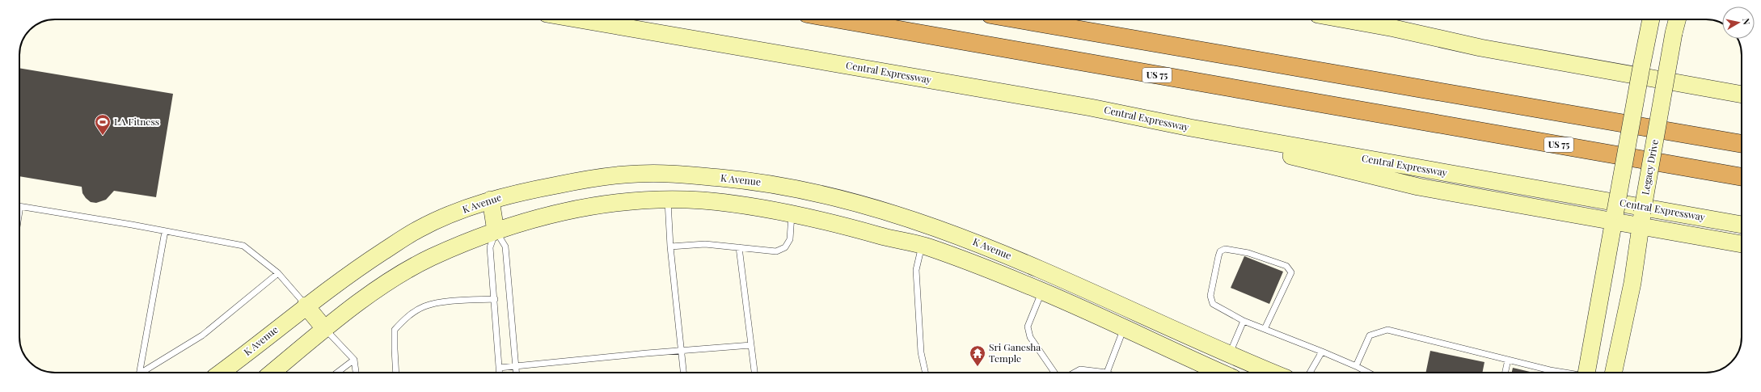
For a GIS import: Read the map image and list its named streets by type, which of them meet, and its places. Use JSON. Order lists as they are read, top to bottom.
{
  "streets": {
    "highway": ["US 75"],
    "main road": ["Central Expressway", "Legacy Drive", "K Avenue"]
  },
  "places": {
    "sports": ["LA Fitness"],
    "temple": ["Sri Ganesha Temple"]
  },
  "north": "right"
}
